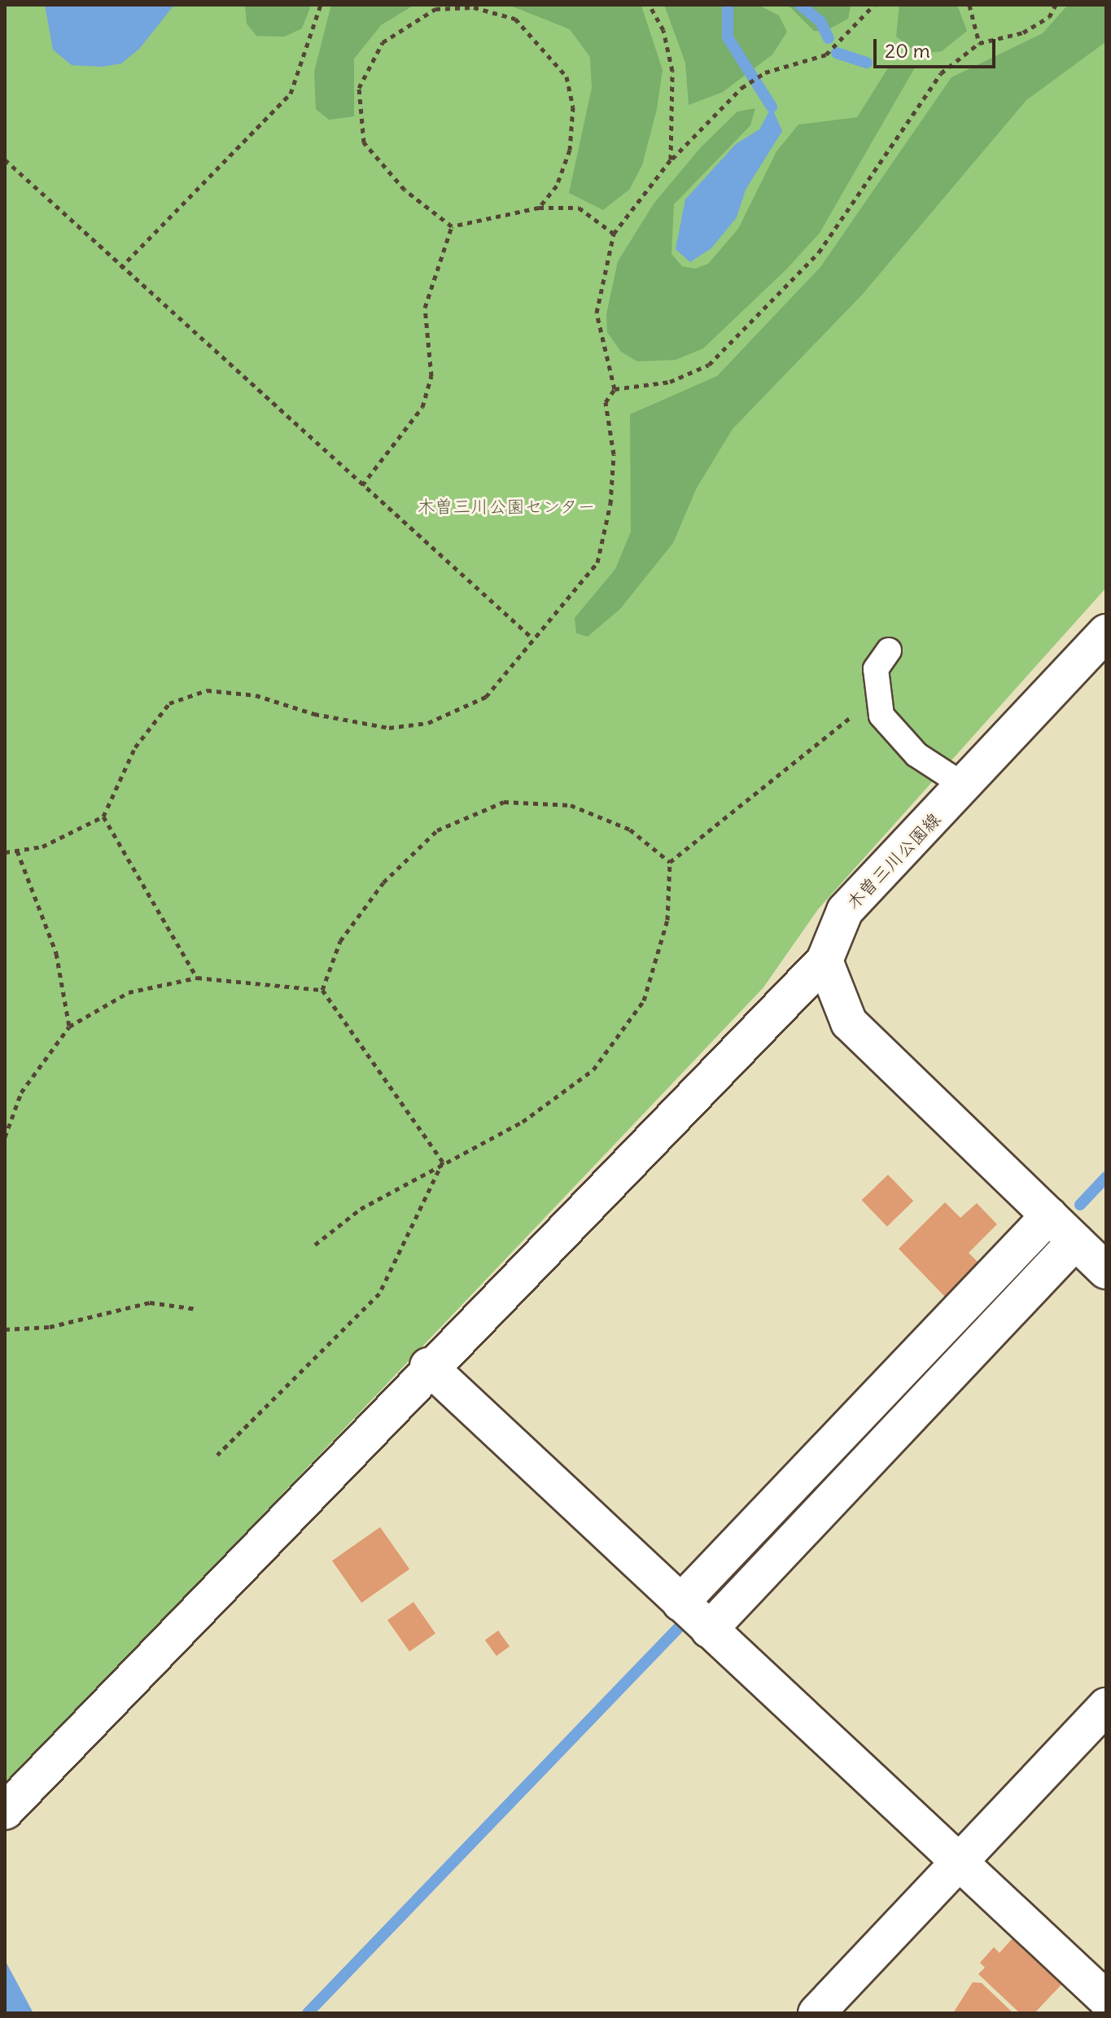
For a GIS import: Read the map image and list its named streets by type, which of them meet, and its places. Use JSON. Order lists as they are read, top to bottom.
{
  "streets": {
    "street": ["木曽三川公園線"]
  },
  "parks": ["木曽三川公園センター"],
  "scale_bar": "20 m"
}
